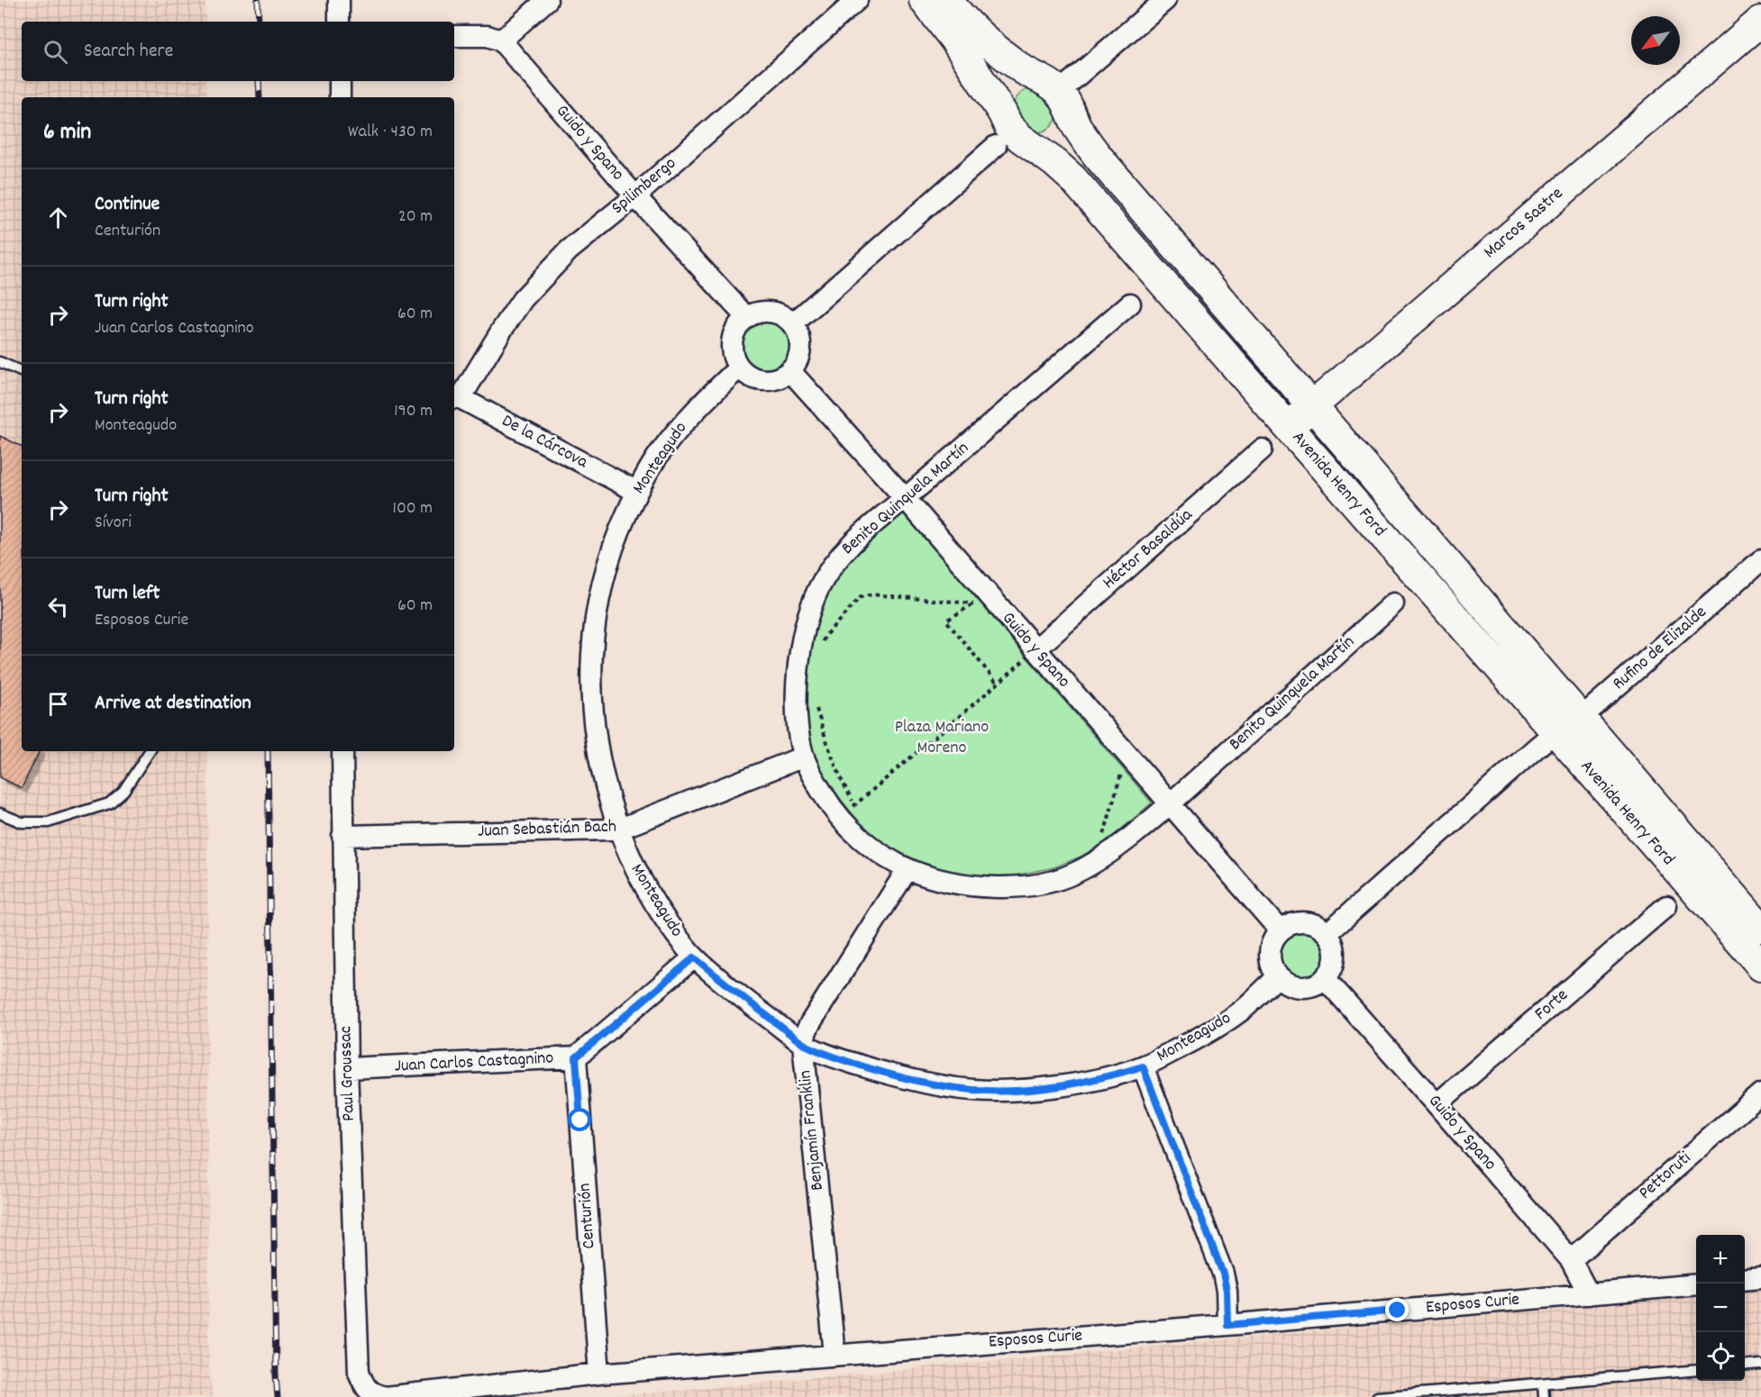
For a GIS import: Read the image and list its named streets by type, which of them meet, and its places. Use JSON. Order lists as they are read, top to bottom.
{
  "streets": {
    "main road": ["Marcos Sastre", "Avenida Henry Ford"],
    "street": [
      "Guido y Spano",
      "Spilimbergo",
      "De la Cárcova",
      "Monteagudo",
      "Benito Quinquela Martín",
      "Héctor Basaldúa",
      "Rufino de Elizalde",
      "Juan Sebastián Bach",
      "Forte",
      "Juan Carlos Castagnino",
      "Paul Groussac",
      "Benjamín Franklin",
      "Pettoruti",
      "Centurión",
      "Esposos Curie"
    ]
  },
  "crossings": [
    ["Guido y Spano", "Spilimbergo"],
    ["Guido y Spano", "Monteagudo"],
    ["Guido y Spano", "Benito Quinquela Martín"],
    ["Guido y Spano", "Héctor Basaldúa"],
    ["Guido y Spano", "Forte"],
    ["Guido y Spano", "Pettoruti"],
    ["Guido y Spano", "Esposos Curie"],
    ["Spilimbergo", "De la Cárcova"],
    ["Marcos Sastre", "Avenida Henry Ford"],
    ["De la Cárcova", "Monteagudo"],
    ["Monteagudo", "Juan Sebastián Bach"],
    ["Monteagudo", "Juan Carlos Castagnino"],
    ["Monteagudo", "Benjamín Franklin"],
    ["Avenida Henry Ford", "Rufino de Elizalde"],
    ["Benito Quinquela Martín", "Juan Sebastián Bach"],
    ["Benito Quinquela Martín", "Benjamín Franklin"],
    ["Juan Sebastián Bach", "Paul Groussac"],
    ["Juan Carlos Castagnino", "Paul Groussac"],
    ["Juan Carlos Castagnino", "Centurión"],
    ["Paul Groussac", "Esposos Curie"],
    ["Benjamín Franklin", "Esposos Curie"],
    ["Centurión", "Esposos Curie"]
  ],
  "parks": ["Plaza Mariano Moreno"],
  "north": "bottom left",
  "page": {
    "search": "Search here",
    "heading": ["6 min", "Walk · 430 m"],
    "list": [
      ["Continue", "Centurión", "20 m"],
      ["Turn right", "Juan Carlos Castagnino", "60 m"],
      ["Turn right", "Monteagudo", "190 m"],
      ["Turn right", "Sívori", "100 m"],
      ["Turn left", "Esposos Curie", "60 m"],
      "Arrive at destination"
    ],
    "map_buttons": ["+", "−"]
  }
}
